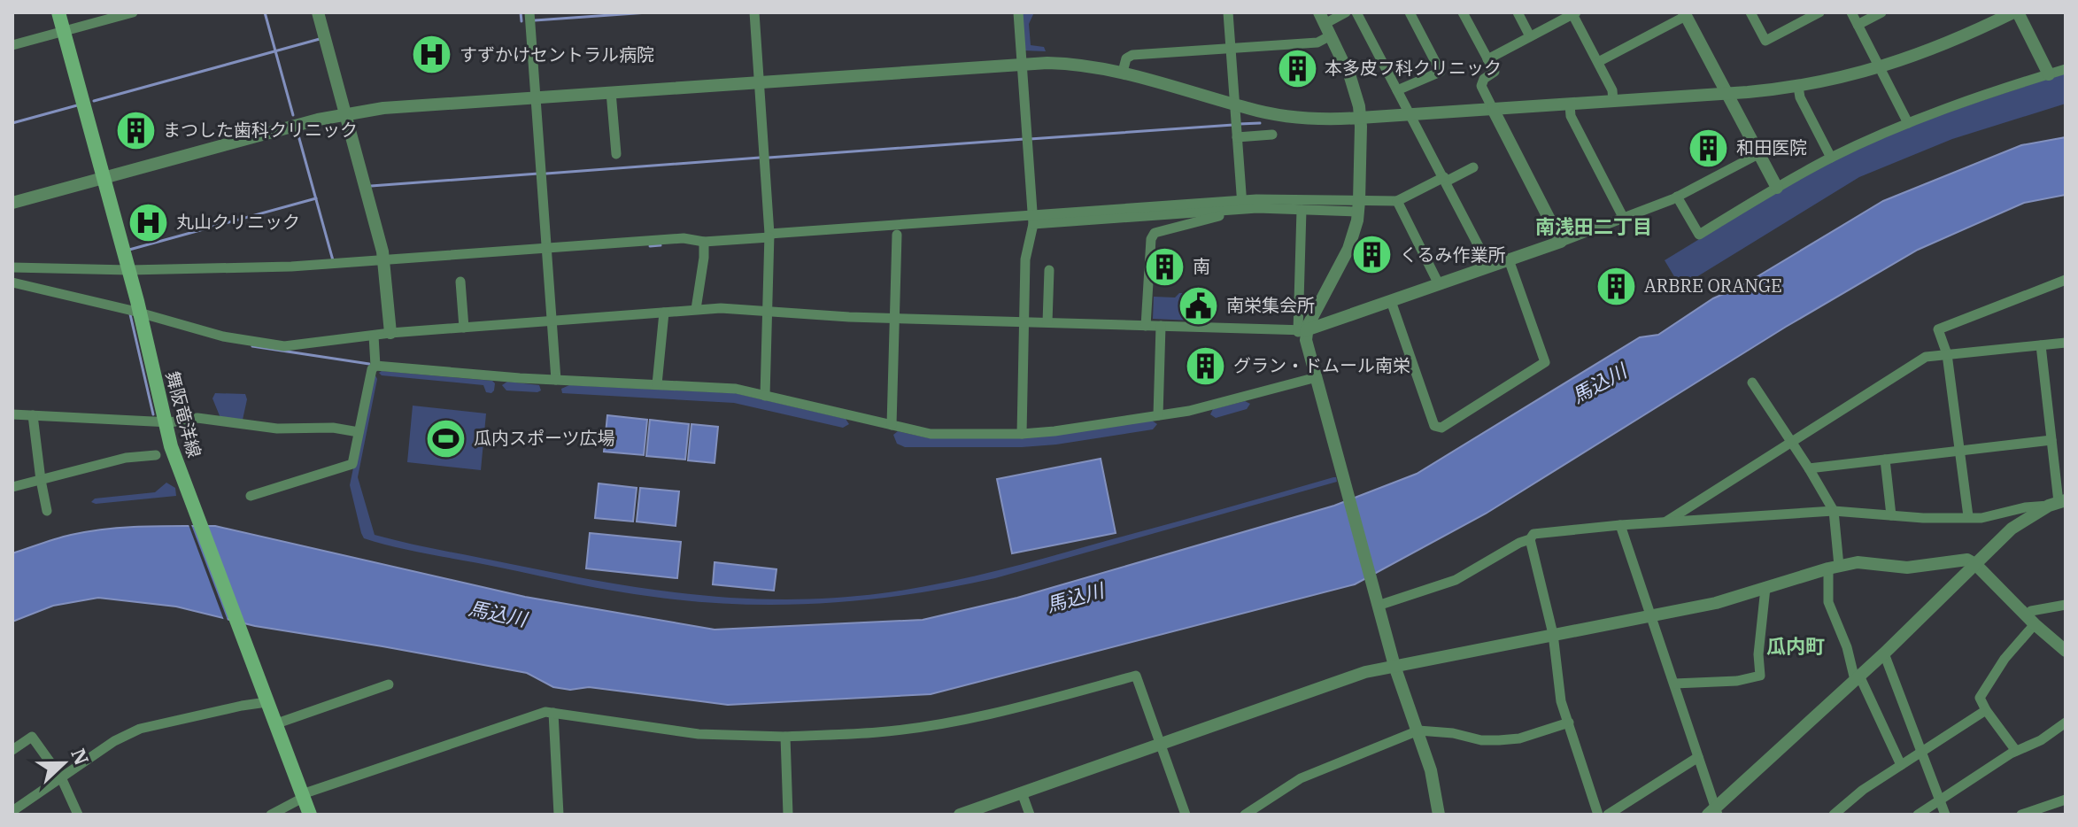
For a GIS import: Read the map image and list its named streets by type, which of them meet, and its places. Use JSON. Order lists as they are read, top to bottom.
{
  "streets": {
    "main road": ["舞阪竜洋線"]
  },
  "districts": ["南浅田二丁目", "瓜内町"],
  "water": ["馬込川"],
  "places": {
    "hospital": ["すずかけセントラル病院", "丸山クリニック"],
    "building": [
      "本多皮フ科クリニック",
      "まつした歯科クリニック",
      "和田医院",
      "くるみ作業所",
      "南",
      "ARBRE ORANGE",
      "グラン・ドムール南栄"
    ],
    "public building": ["南栄集会所"],
    "sports": ["瓜内スポーツ広場"]
  },
  "north": "right"
}
